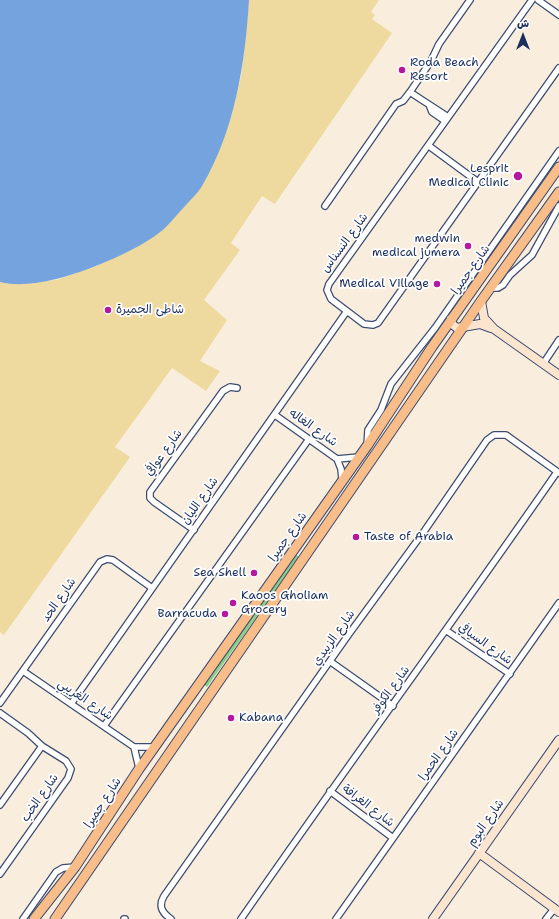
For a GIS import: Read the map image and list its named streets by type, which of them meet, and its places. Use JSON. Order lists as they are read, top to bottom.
{
  "streets": {
    "main road": ["شارع جميرا"],
    "street": [
      "شارع النسناس",
      "شارع الغاله",
      "شارع عوافي",
      "شارع الليان",
      "شارع الحد",
      "شارع الزبيدي",
      "شارع السيافي",
      "شارع الكوفر",
      "شارع الغريبي",
      "شارع الحمرا",
      "شارع الخب",
      "شارع الغرافة",
      "شارع البوم"
    ]
  },
  "crossings": [
    ["شارع النسناس", "شارع الليان"],
    ["شارع جميرا", "شارع الغاله"],
    ["شارع الغاله", "شارع الليان"],
    ["شارع عوافي", "شارع الليان"],
    ["شارع الليان", "شارع الحد"],
    ["شارع الليان", "شارع الغريبي"],
    ["شارع الحد", "شارع الغريبي"],
    ["شارع الزبيدي", "شارع الكوفر"],
    ["شارع السيافي", "شارع الكوفر"],
    ["شارع السيافي", "شارع الحمرا"],
    ["شارع الكوفر", "شارع الغرافة"],
    ["شارع الحمرا", "شارع الغرافة"]
  ],
  "places": [
    "Roda Beach Resort",
    "Lesprit Medical Clinic",
    "medwin medical jumera",
    "Medical Village",
    "شاطئ الجميرة",
    "Taste of Arabia",
    "Sea Shell",
    "Kaoos Gholiam Grocery",
    "Barracuda",
    "Kabana"
  ],
  "north": "top"
}
